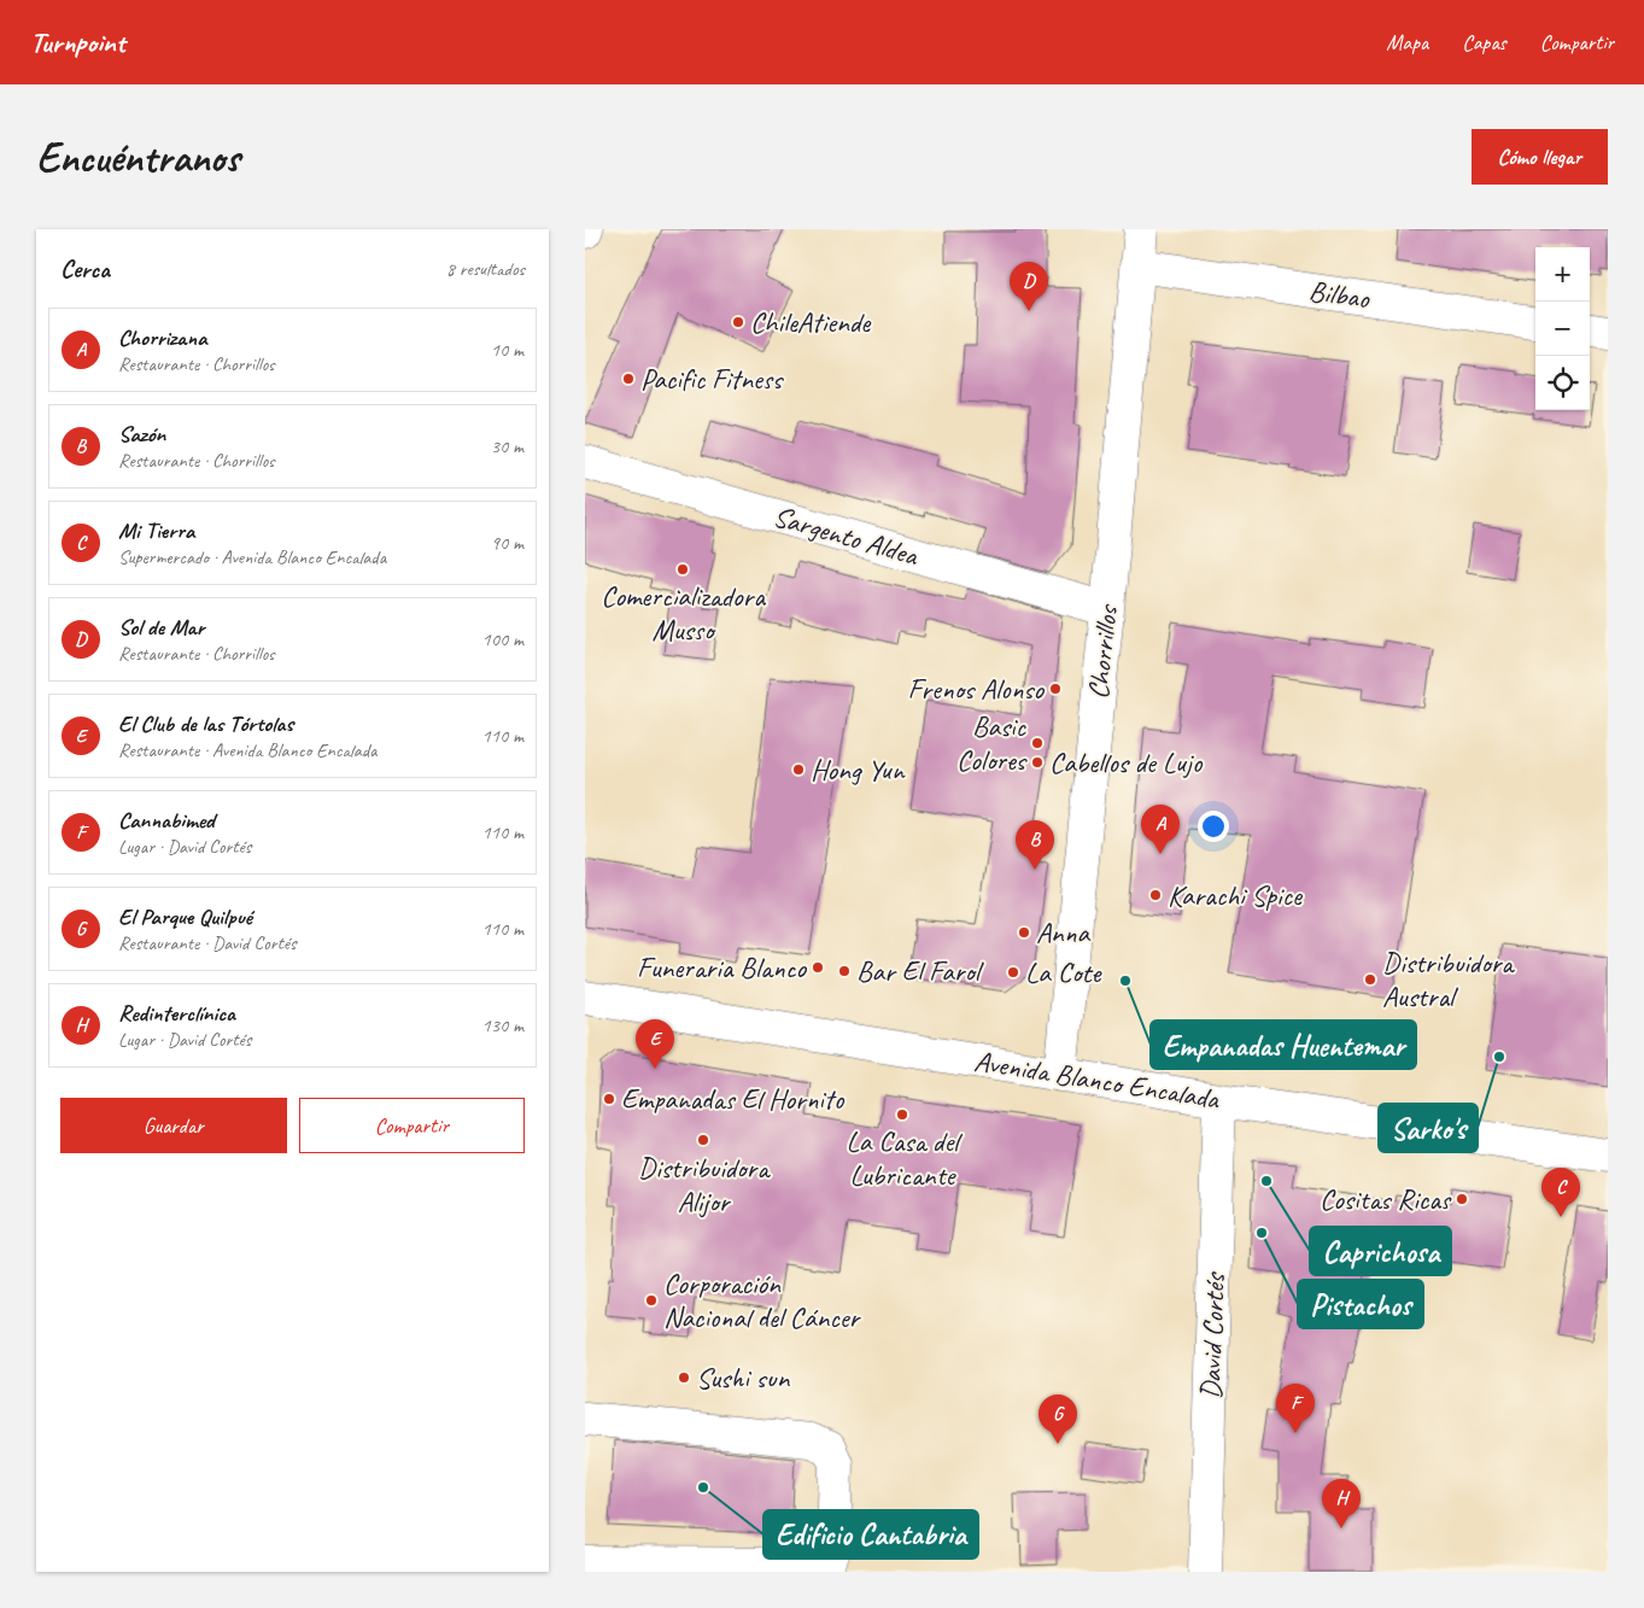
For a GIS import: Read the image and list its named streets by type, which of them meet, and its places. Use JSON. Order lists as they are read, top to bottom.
{
  "streets": {
    "street": [
      "Bilbao",
      "Sargento Aldea",
      "Chorrillos",
      "Avenida Blanco Encalada",
      "David Cortés"
    ]
  },
  "crossings": [
    ["Bilbao", "Chorrillos"],
    ["Sargento Aldea", "Chorrillos"],
    ["Chorrillos", "Avenida Blanco Encalada"],
    ["Avenida Blanco Encalada", "David Cortés"]
  ],
  "places": [
    "ChileAtiende",
    "Pacific Fitness",
    "Comercializadora Musso",
    "Frenos Alonso",
    "Basic Colores",
    "Cabellos de Lujo",
    "Hong Yun",
    "Karachi Spice",
    "Anna",
    "Funeraria Blanco",
    "Bar El Farol",
    "La Cote",
    "Distribuidora Austral",
    "Empanadas Huentemar",
    "Sarko's",
    "Empanadas El Hornito",
    "La Casa del Lubricante",
    "Distribuidora Alijor",
    "Caprichosa",
    "Cositas Ricas",
    "Pistachos",
    "Corporación Nacional del Cáncer",
    "Sushi sun",
    "Edificio Cantabria"
  ],
  "page": {
    "header": "Turnpoint",
    "nav": ["Mapa", "Capas", "Compartir"],
    "buttons": [
      "Cómo llegar",
      ["Guardar", "Compartir"]
    ],
    "title": "Encuéntranos",
    "heading": ["Cerca", "8 resultados"],
    "map_buttons": ["+", "−"],
    "pins": [
      "D",
      "A",
      "B",
      "E",
      "C",
      "F",
      "G",
      "H"
    ],
    "list": [
      {
        "mark": "A",
        "name": "Chorrizana",
        "note": "Restaurante · Chorrillos",
        "value": "10 m"
      },
      {
        "mark": "B",
        "name": "Sazón",
        "note": "Restaurante · Chorrillos",
        "value": "30 m"
      },
      {
        "mark": "C",
        "name": "Mi Tierra",
        "note": "Supermercado · Avenida Blanco Encalada",
        "value": "90 m"
      },
      {
        "mark": "D",
        "name": "Sol de Mar",
        "note": "Restaurante · Chorrillos",
        "value": "100 m"
      },
      {
        "mark": "E",
        "name": "El Club de las Tórtolas",
        "note": "Restaurante · Avenida Blanco Encalada",
        "value": "110 m"
      },
      {
        "mark": "F",
        "name": "Cannabimed",
        "note": "Lugar · David Cortés",
        "value": "110 m"
      },
      {
        "mark": "G",
        "name": "El Parque Quilpué",
        "note": "Restaurante · David Cortés",
        "value": "110 m"
      },
      {
        "mark": "H",
        "name": "Redinterclínica",
        "note": "Lugar · David Cortés",
        "value": "130 m"
      }
    ]
  }
}
